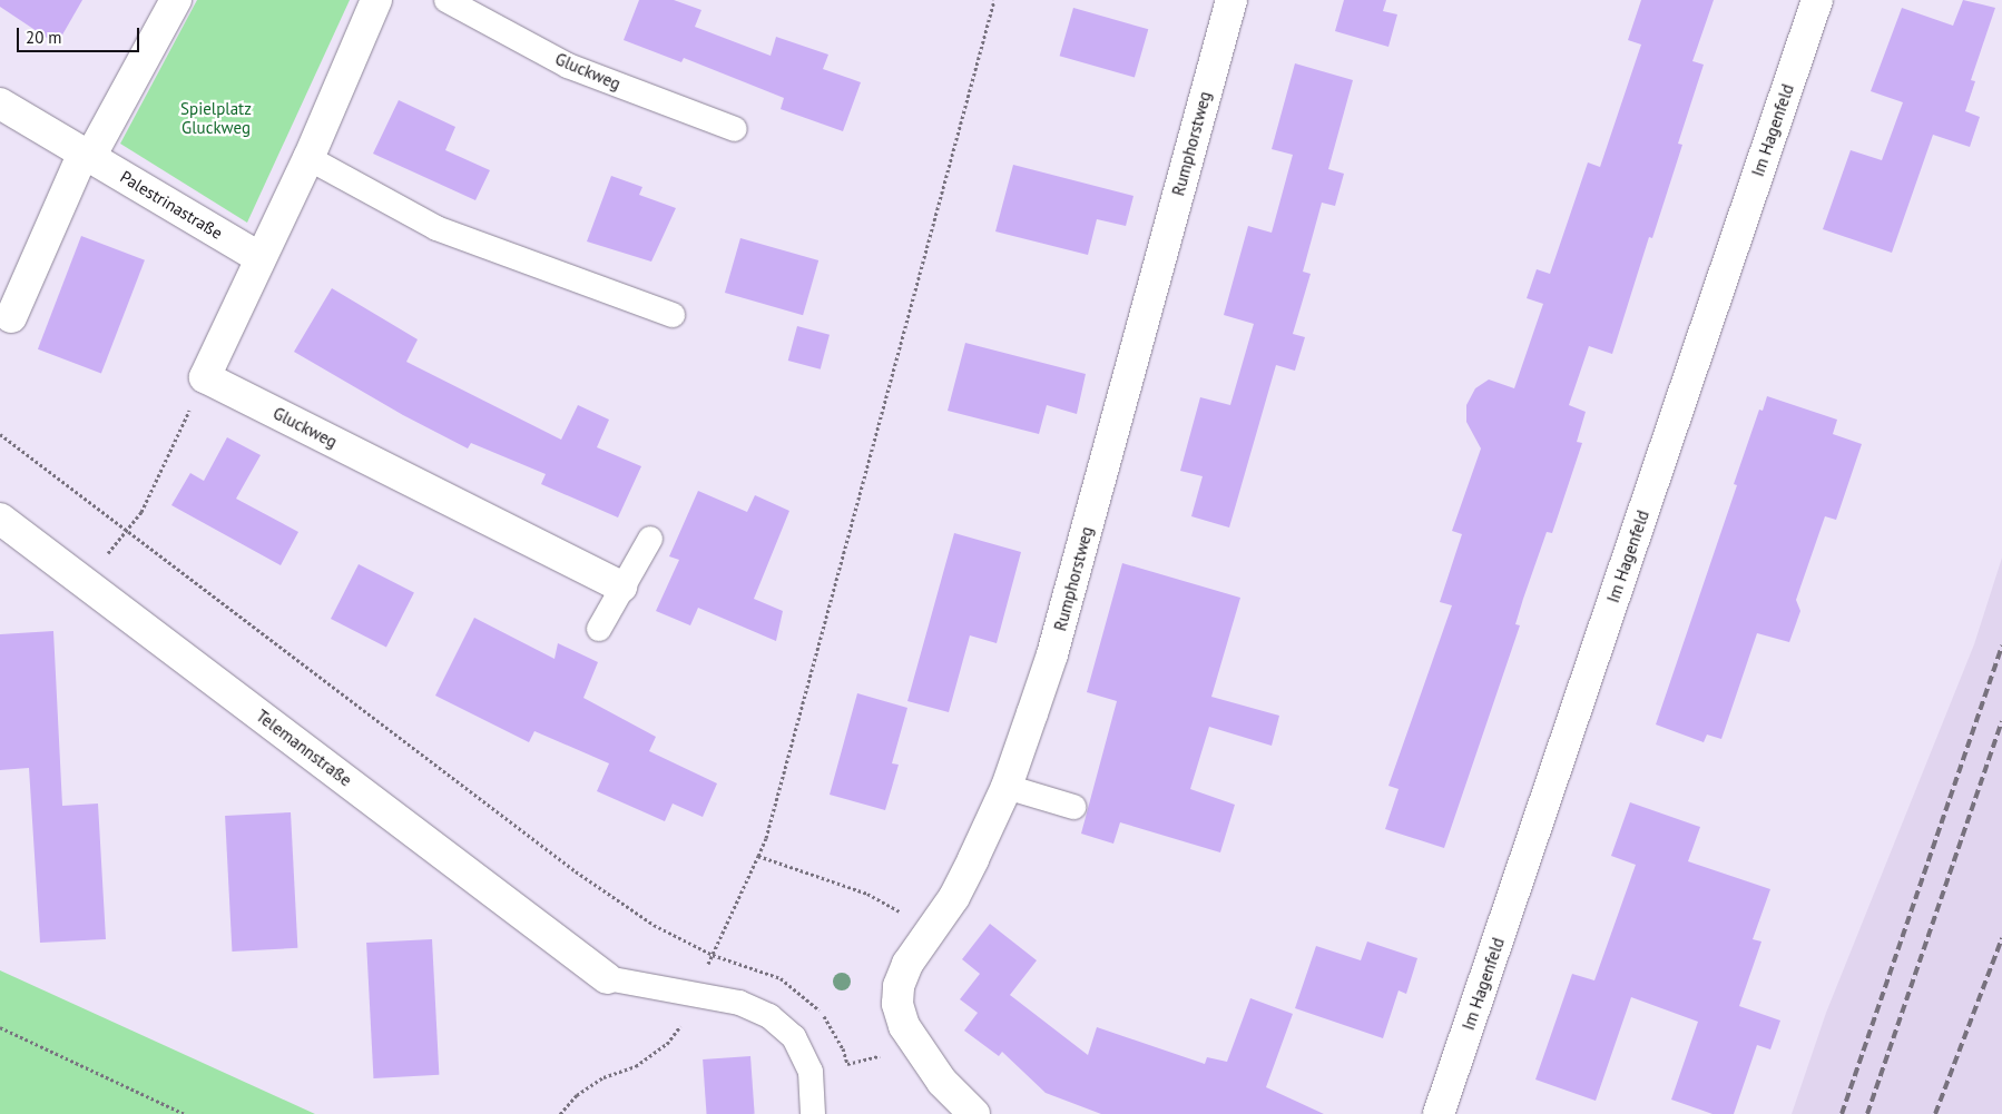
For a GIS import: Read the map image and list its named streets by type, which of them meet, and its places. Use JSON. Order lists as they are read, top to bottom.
{
  "streets": {
    "street": [
      "Gluckweg",
      "Im Hagenfeld",
      "Rumphorstweg",
      "Palestrinastraße",
      "Telemannstraße"
    ]
  },
  "parks": ["Spielplatz Gluckweg"],
  "scale_bar": "20 m"
}
